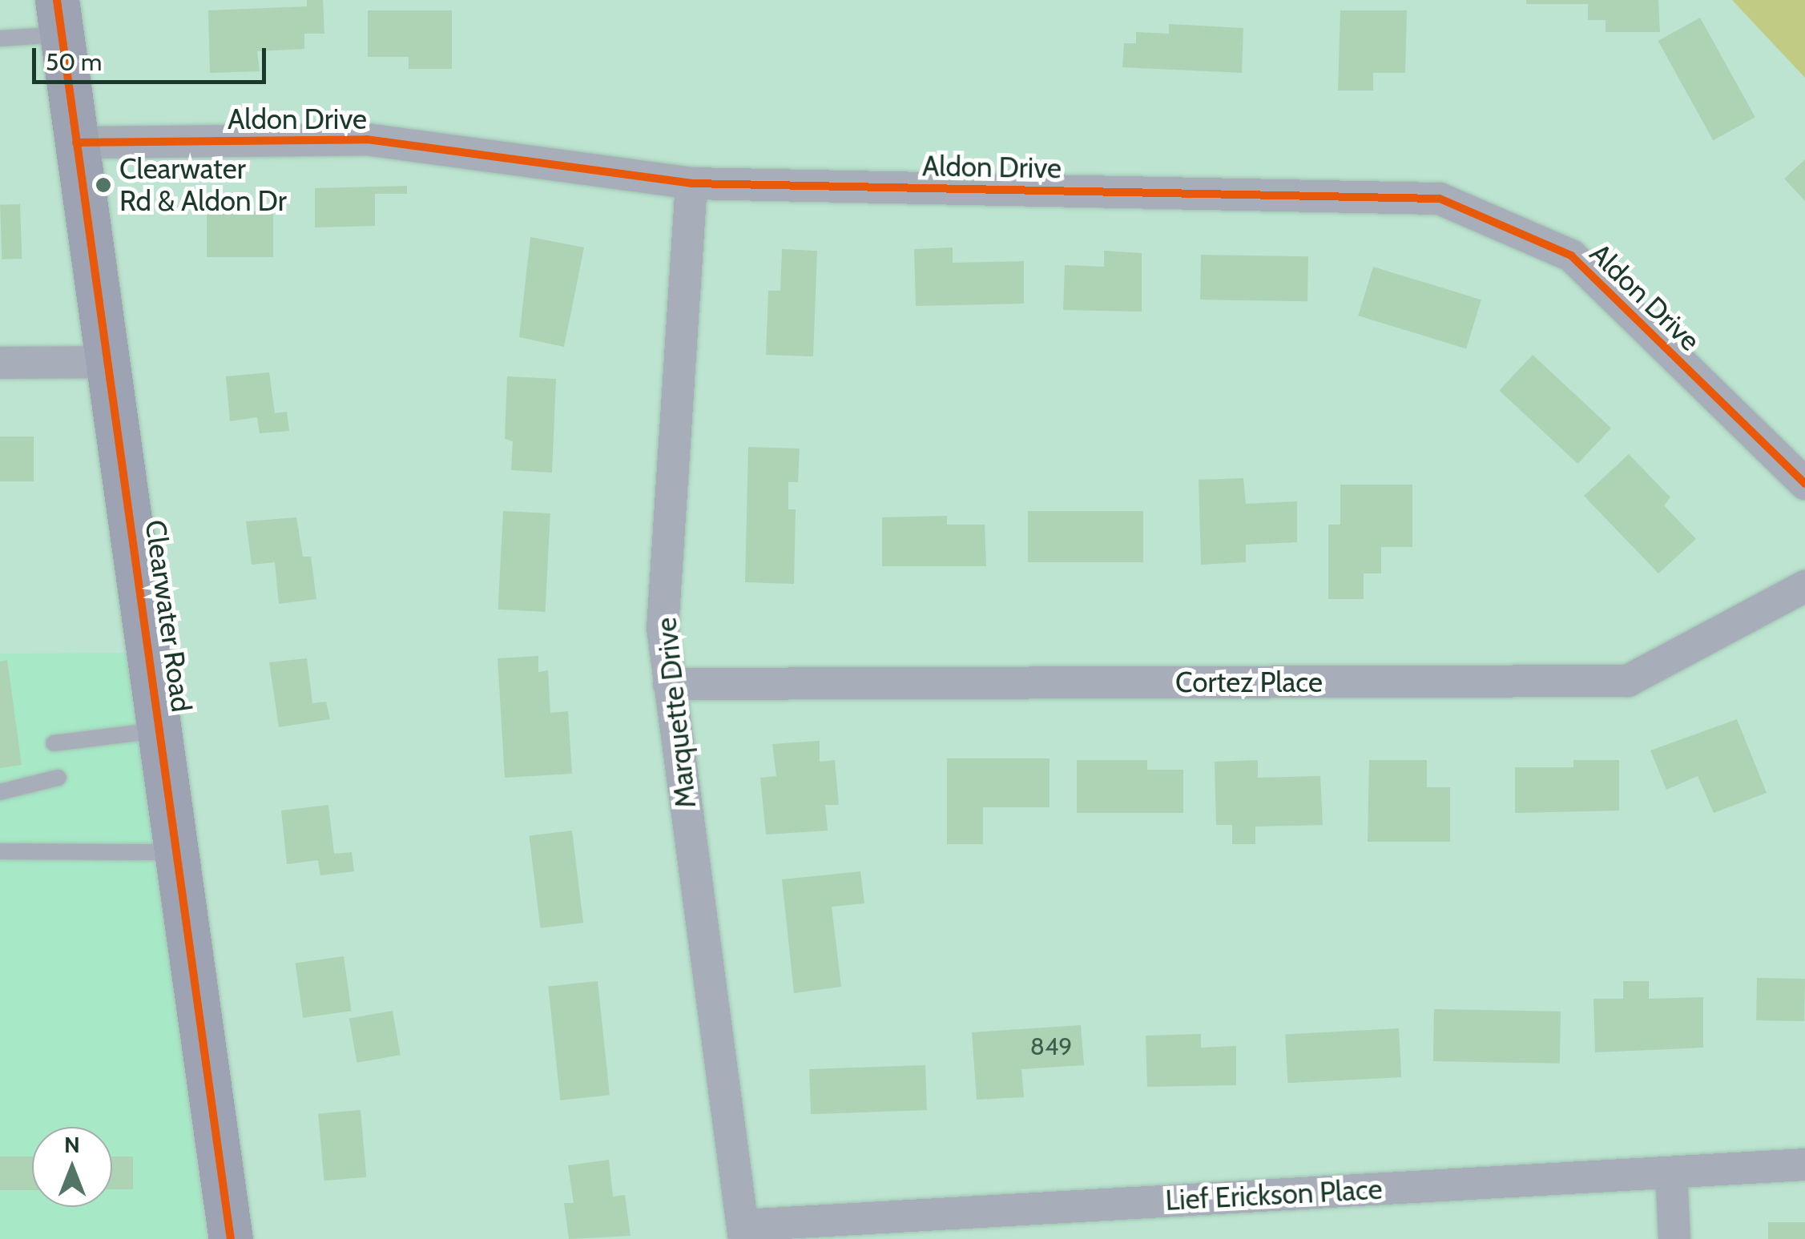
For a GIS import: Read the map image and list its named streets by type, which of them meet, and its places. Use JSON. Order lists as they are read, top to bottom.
{
  "streets": {
    "street": [
      "Aldon Drive",
      "Clearwater Road",
      "Cortez Place",
      "Marquette Drive",
      "Lief Erickson Place"
    ]
  },
  "crossings": [
    ["Aldon Drive", "Clearwater Road"],
    ["Aldon Drive", "Marquette Drive"],
    ["Cortez Place", "Marquette Drive"],
    ["Marquette Drive", "Lief Erickson Place"]
  ],
  "places": ["Clearwater Rd & Aldon Dr"],
  "house_numbers": ["849"],
  "scale_bar": "50 m",
  "north": "top"
}
